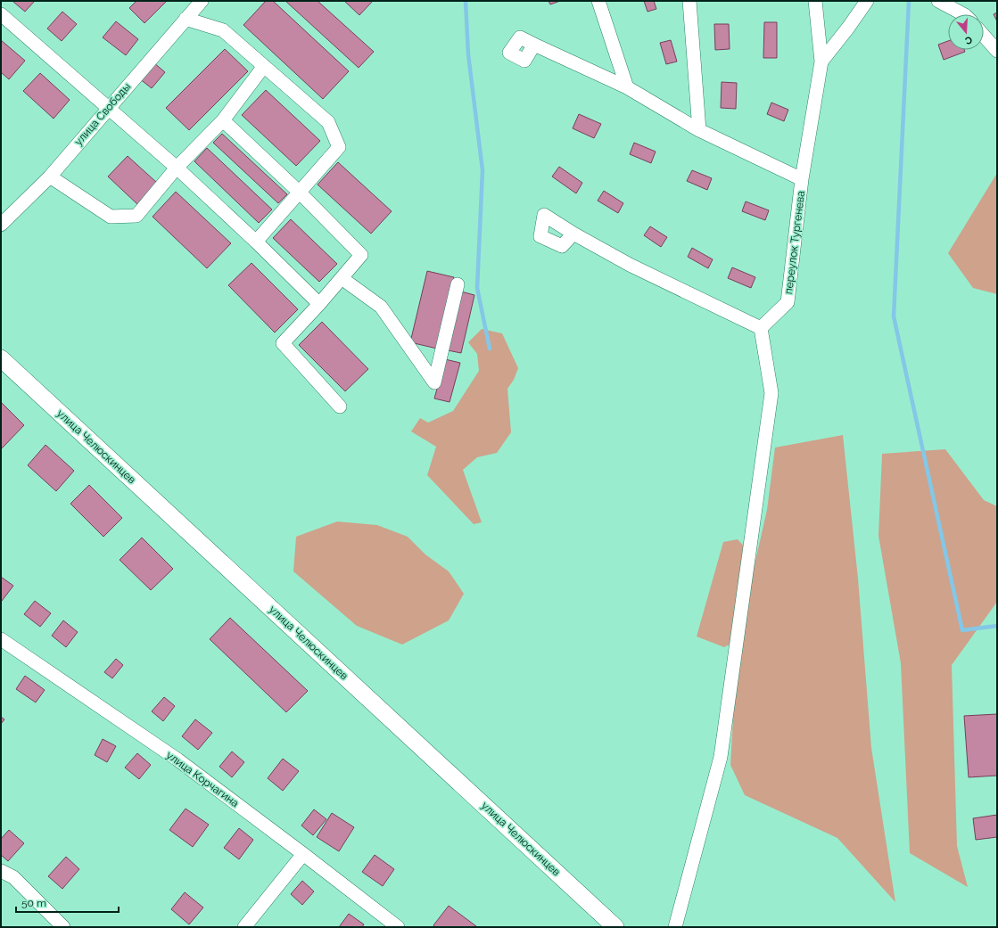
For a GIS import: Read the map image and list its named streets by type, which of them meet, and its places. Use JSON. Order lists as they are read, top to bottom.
{
  "streets": {
    "main road": ["улица Челюскинцев"],
    "street": ["улица Свободы", "переулок Тургенева", "улица Корчагина"]
  },
  "scale_bar": "50 m",
  "north": "bottom"
}
